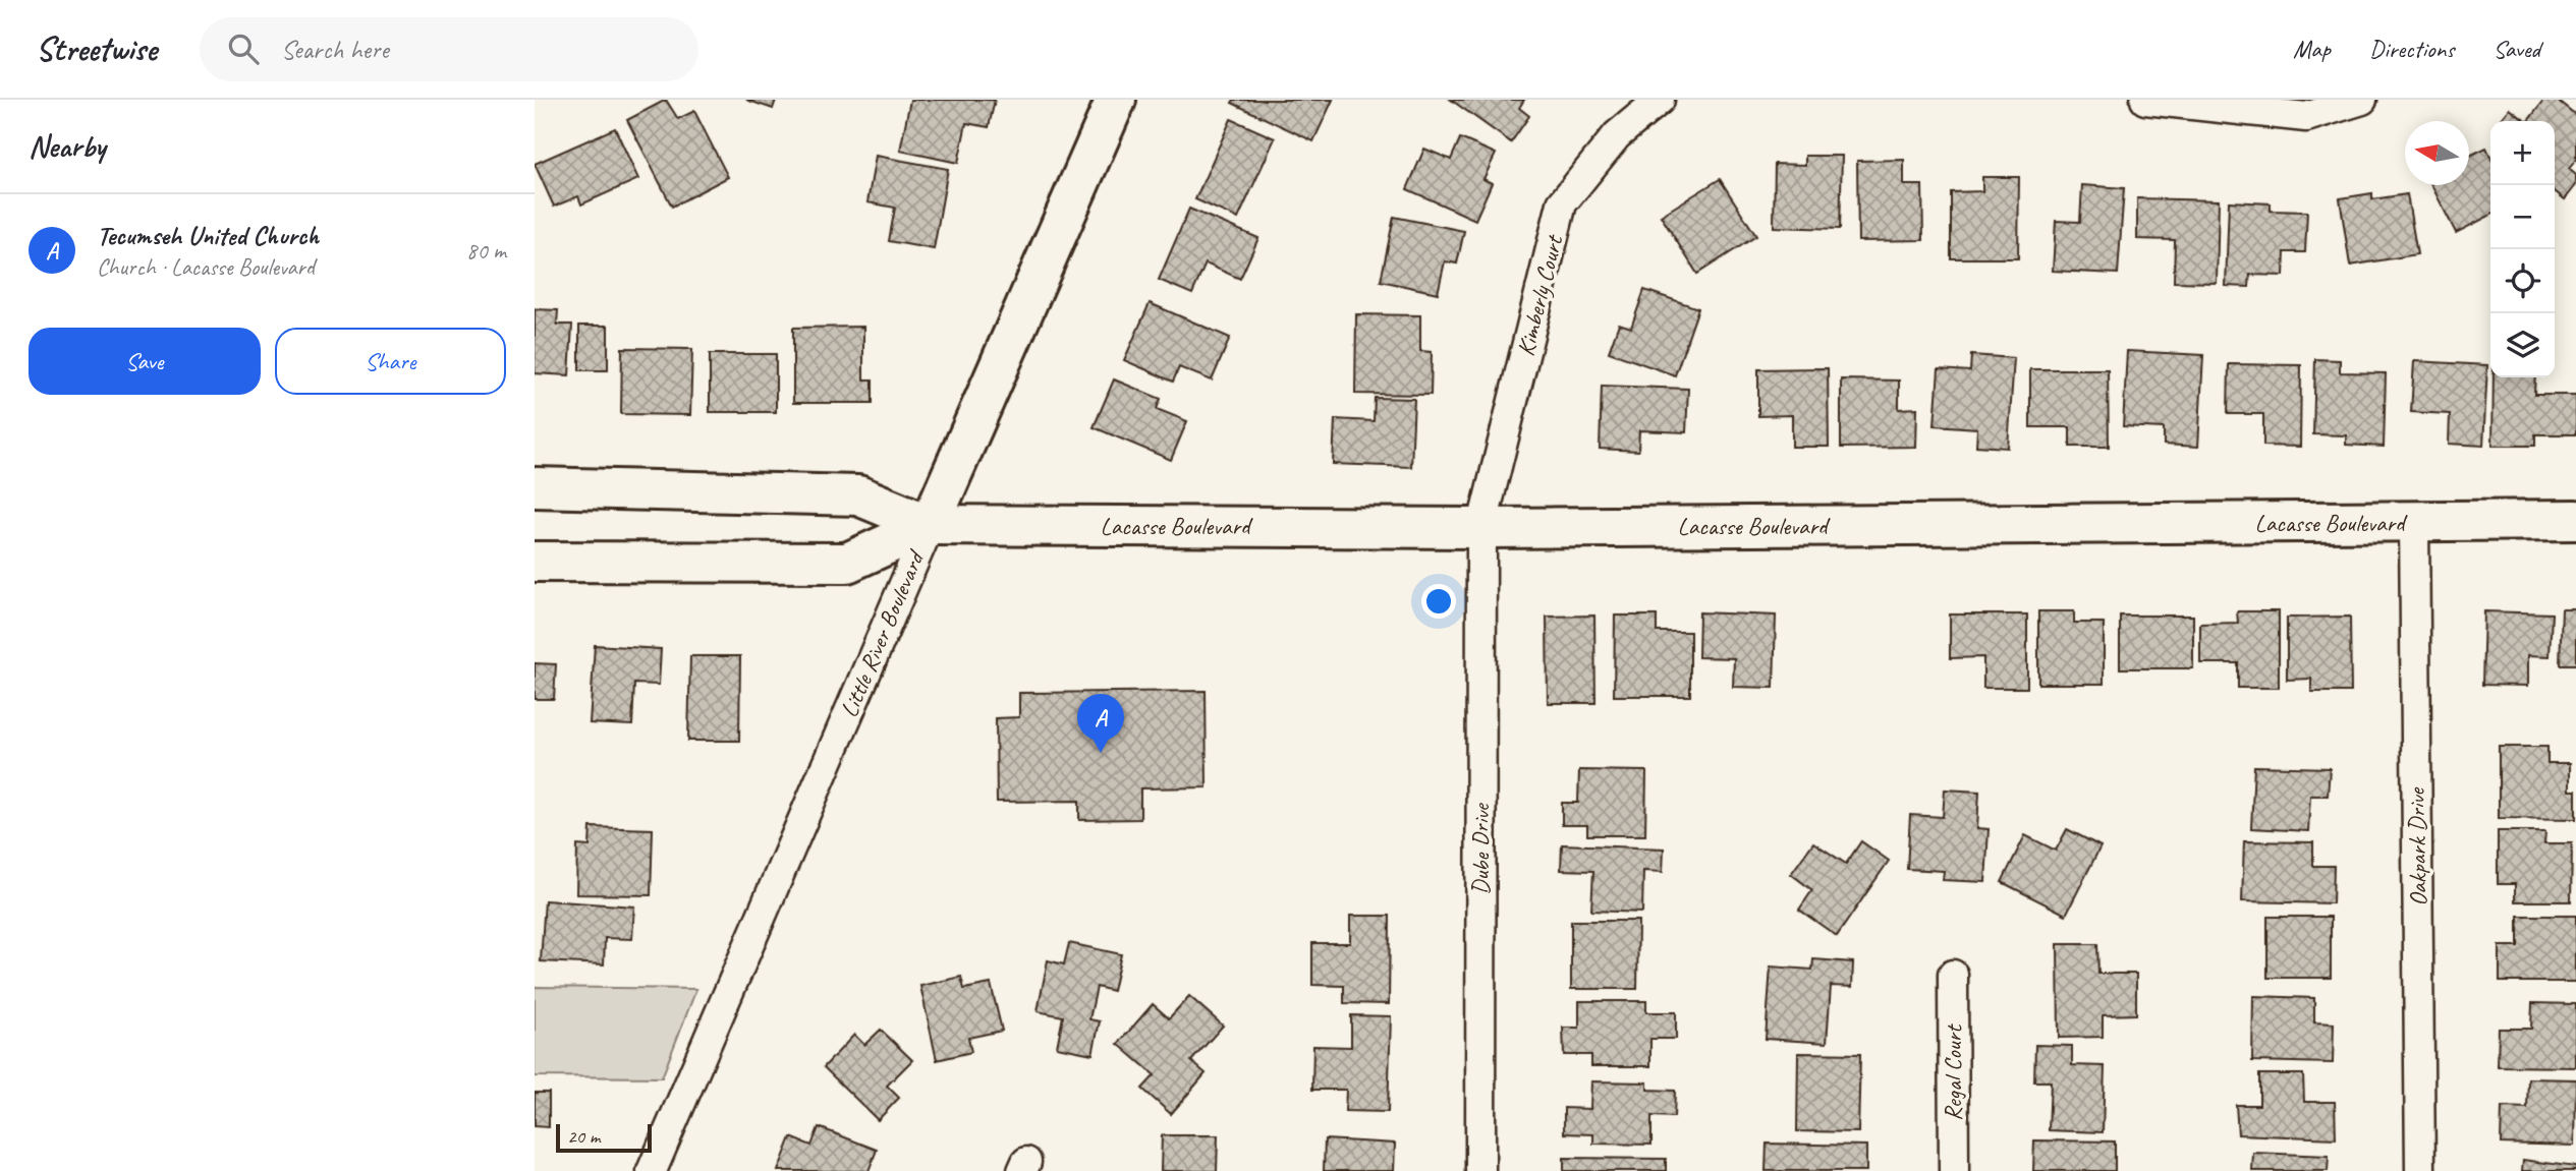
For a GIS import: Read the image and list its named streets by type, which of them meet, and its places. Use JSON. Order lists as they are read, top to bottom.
{
  "streets": {
    "street": [
      "Kimberly Court",
      "Lacasse Boulevard",
      "Little River Boulevard",
      "Oakpark Drive",
      "Dube Drive",
      "Regal Court"
    ]
  },
  "crossings": [
    ["Kimberly Court", "Lacasse Boulevard"],
    ["Kimberly Court", "Dube Drive"],
    ["Lacasse Boulevard", "Little River Boulevard"],
    ["Lacasse Boulevard", "Oakpark Drive"],
    ["Lacasse Boulevard", "Dube Drive"]
  ],
  "scale_bar": "20 m",
  "north": "left",
  "page": {
    "header": "Streetwise",
    "search": "Search here",
    "nav": ["Map", "Directions", "Saved"],
    "heading": "Nearby",
    "map_buttons": ["+", "−"],
    "list": [
      {
        "mark": "A",
        "name": "Tecumseh United Church",
        "note": "Church · Lacasse Boulevard",
        "value": "80 m"
      }
    ],
    "buttons": ["Save", "Share"],
    "pins": "A",
    "scale": "20 m"
  }
}
